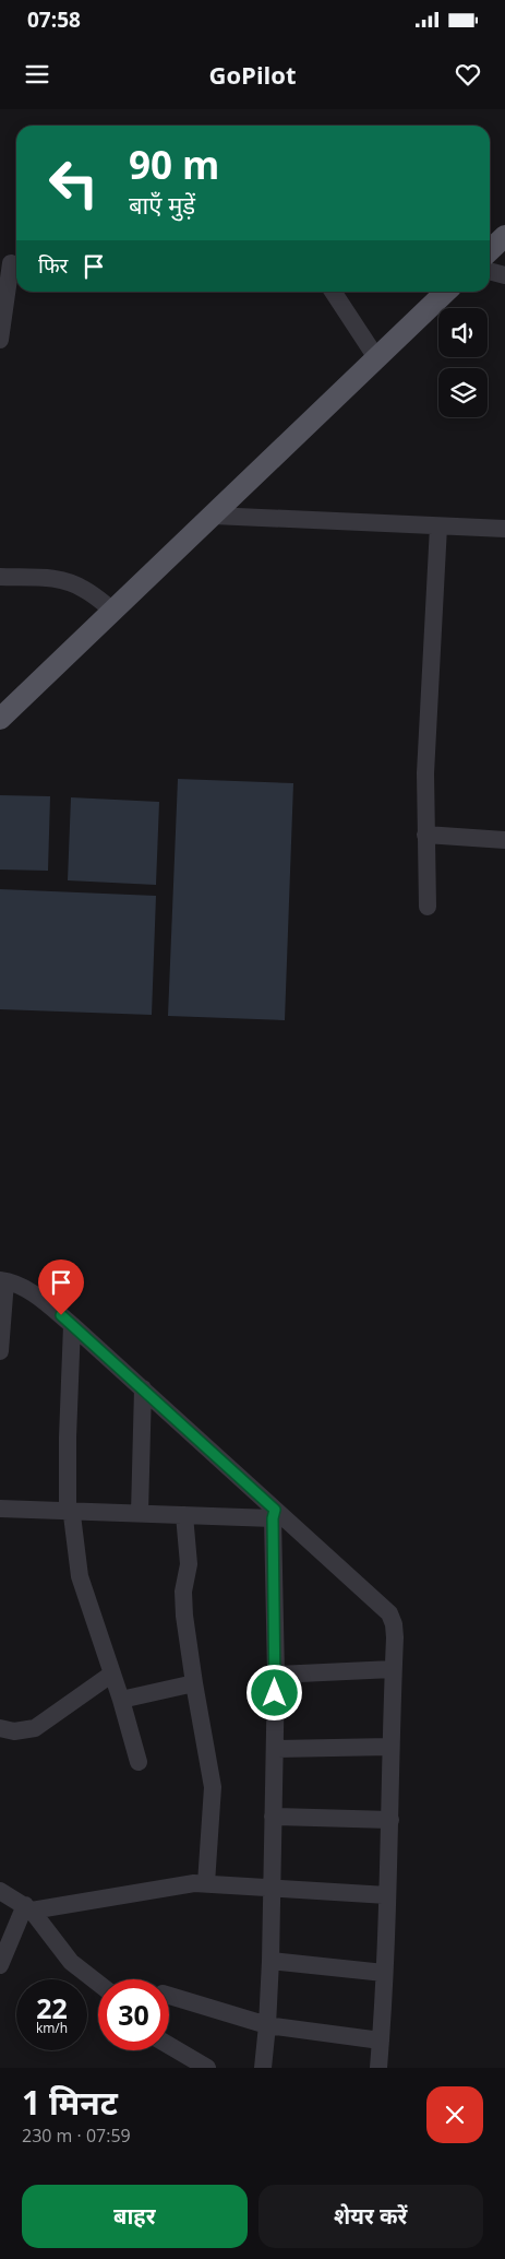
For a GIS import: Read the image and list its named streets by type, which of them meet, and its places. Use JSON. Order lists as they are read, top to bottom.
{
  "page": {
    "status": "07:58",
    "header": "GoPilot",
    "turn": ["90 m", "बाएँ मुड़ें"],
    "then": "फिर",
    "speed": "22 km/h",
    "limit": "30",
    "heading": ["1 मिनट", "230 m · 07:59"],
    "buttons": ["बाहर", "शेयर करें"]
  }
}
